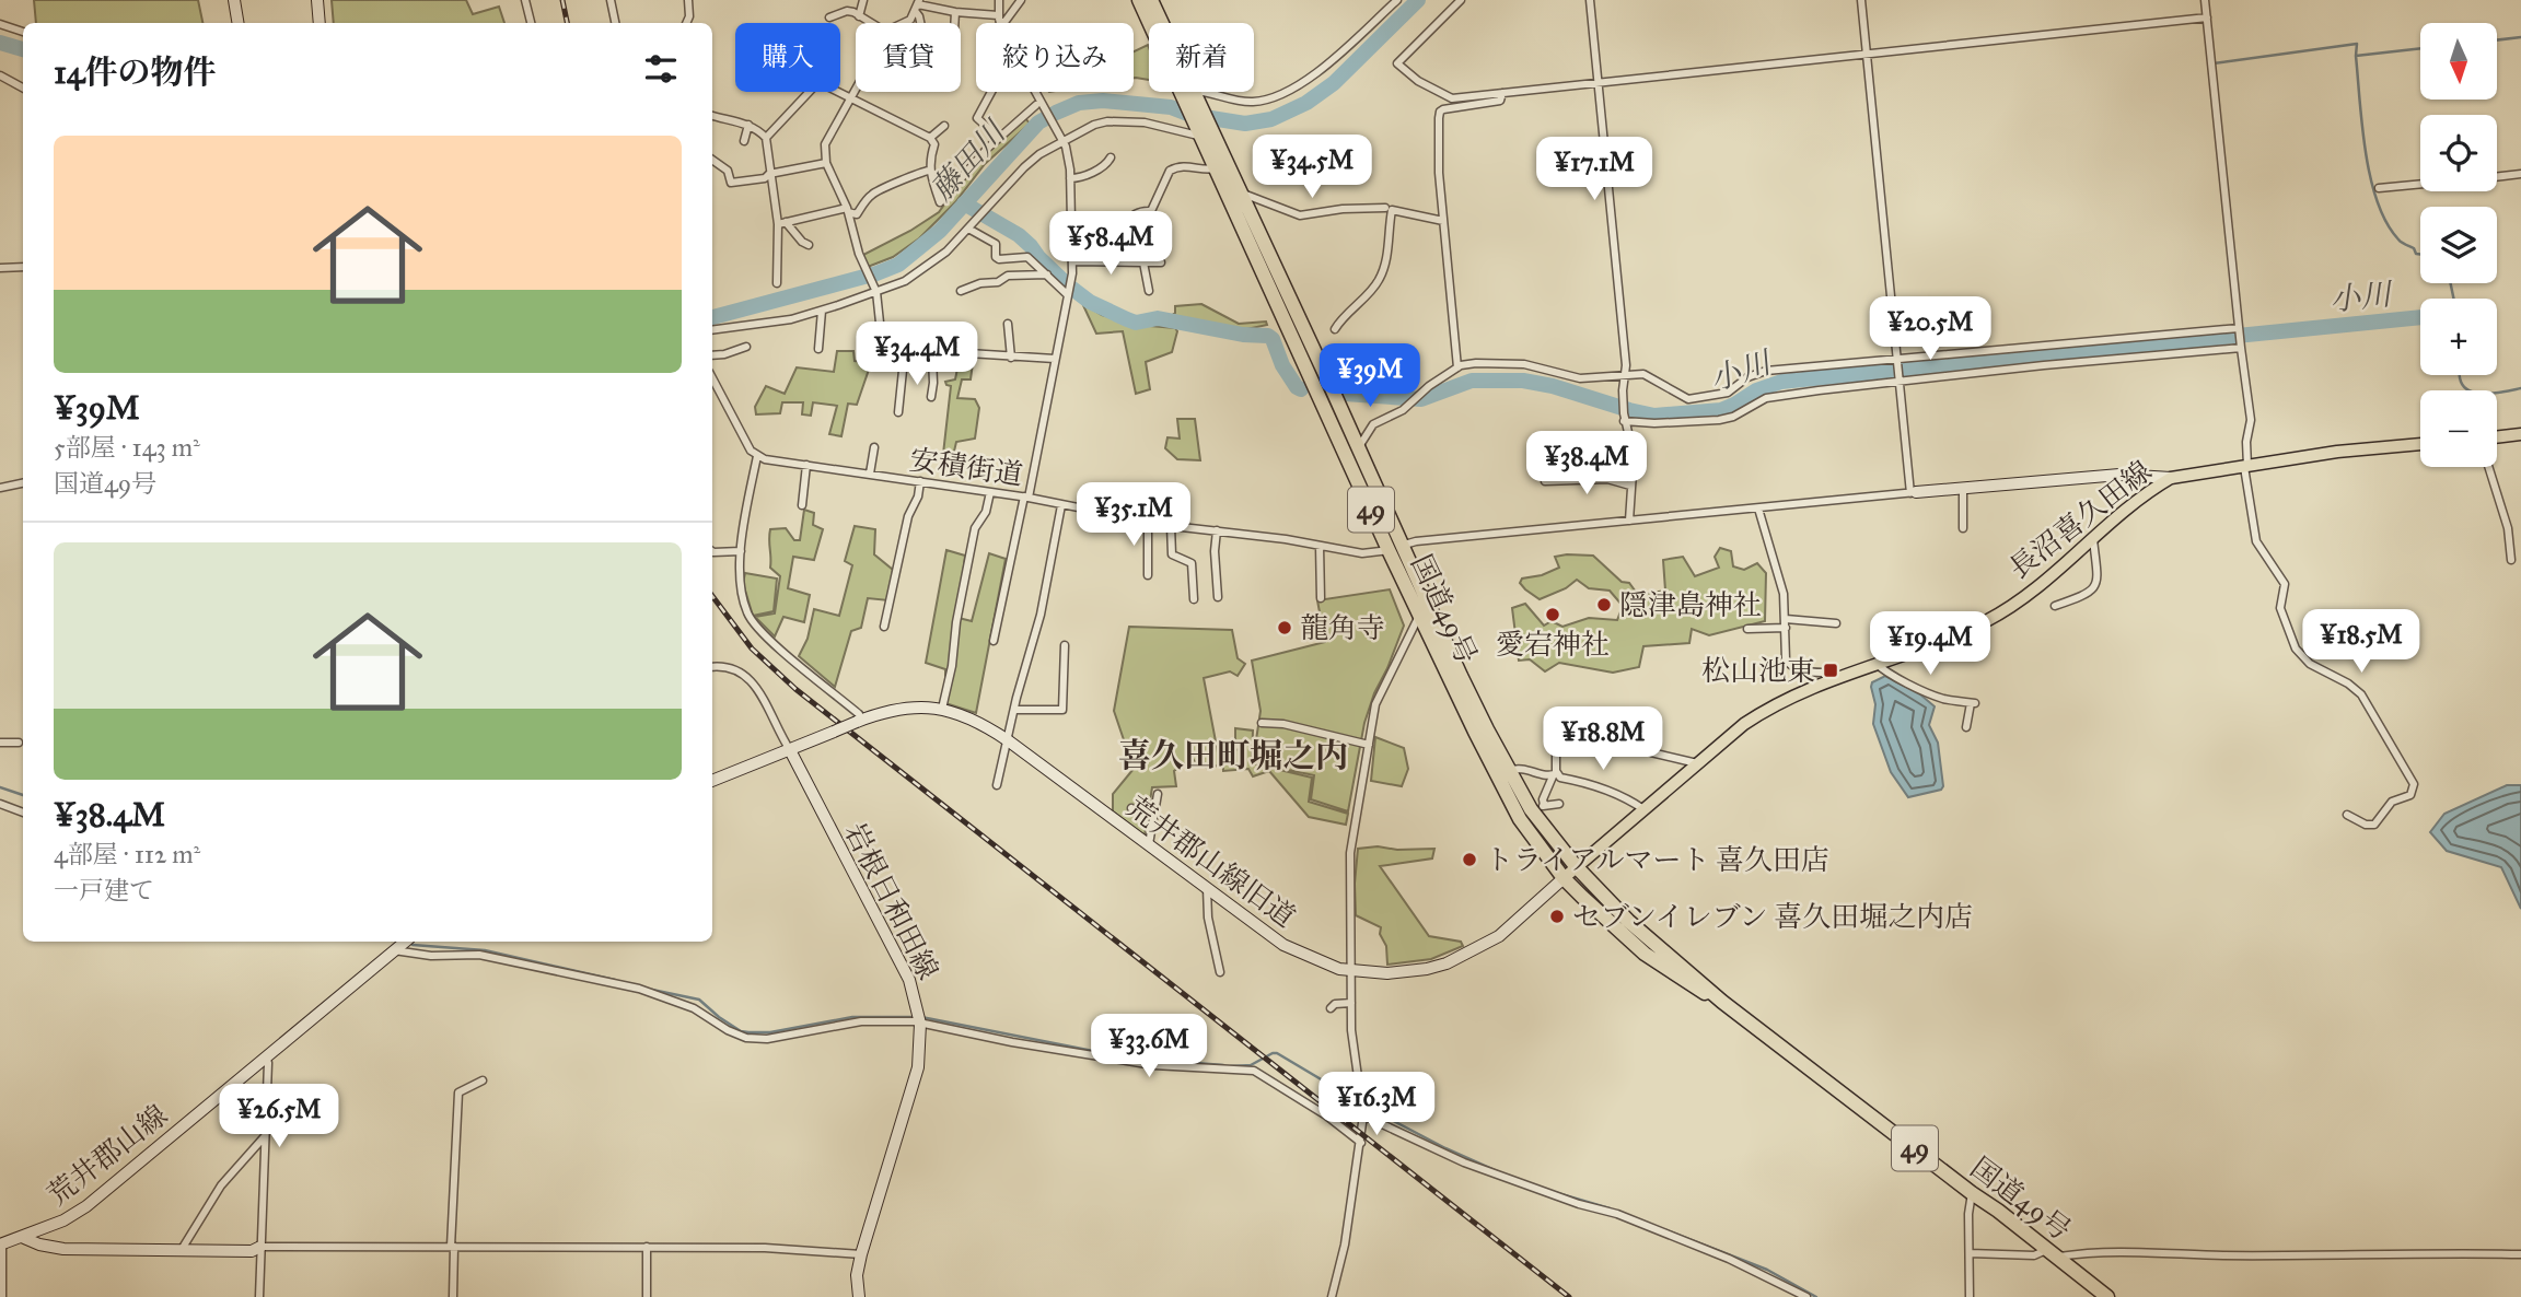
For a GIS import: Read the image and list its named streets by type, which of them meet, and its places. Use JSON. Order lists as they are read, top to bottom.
{
  "streets": {
    "highway": ["49", "国道49号"],
    "main road": ["長沼喜久田線"],
    "street": [
      "安積街道",
      "荒井郡山線旧道",
      "岩根日和田線",
      "荒井郡山線"
    ]
  },
  "crossings": [
    ["安積街道", "国道49号"],
    ["長沼喜久田線", "国道49号"],
    ["長沼喜久田線", "荒井郡山線旧道"],
    ["国道49号", "荒井郡山線旧道"],
    ["荒井郡山線旧道", "岩根日和田線"]
  ],
  "districts": ["喜久田町堀之内"],
  "water": ["藤田川", "小川"],
  "places": {
    "other": [
      "隠津島神社",
      "愛宕神社",
      "龍角寺",
      "トライアルマート 喜久田店",
      "セブンイレブン 喜久田堀之内店"
    ],
    "transit": ["松山池東"]
  },
  "north": "bottom",
  "page": {
    "map_buttons": ["+", "−"],
    "chip": [
      "購入",
      "賃貸",
      "絞り込み",
      "新着"
    ],
    "heading": "14件の物件",
    "list": [
      {
        "name": "¥39M",
        "note": "5部屋 · 143 m² · 国道49号"
      },
      {
        "name": "¥38.4M",
        "note": "4部屋 · 112 m² · 一戸建て"
      }
    ],
    "price": [
      "¥34.5M",
      "¥17.1M",
      "¥58.4M",
      "¥20.5M",
      "¥34.4M",
      "¥39M",
      "¥38.4M",
      "¥35.1M",
      "¥18.5M",
      "¥19.4M",
      "¥18.8M",
      "¥33.6M",
      "¥16.3M",
      "¥26.5M"
    ]
  }
}
